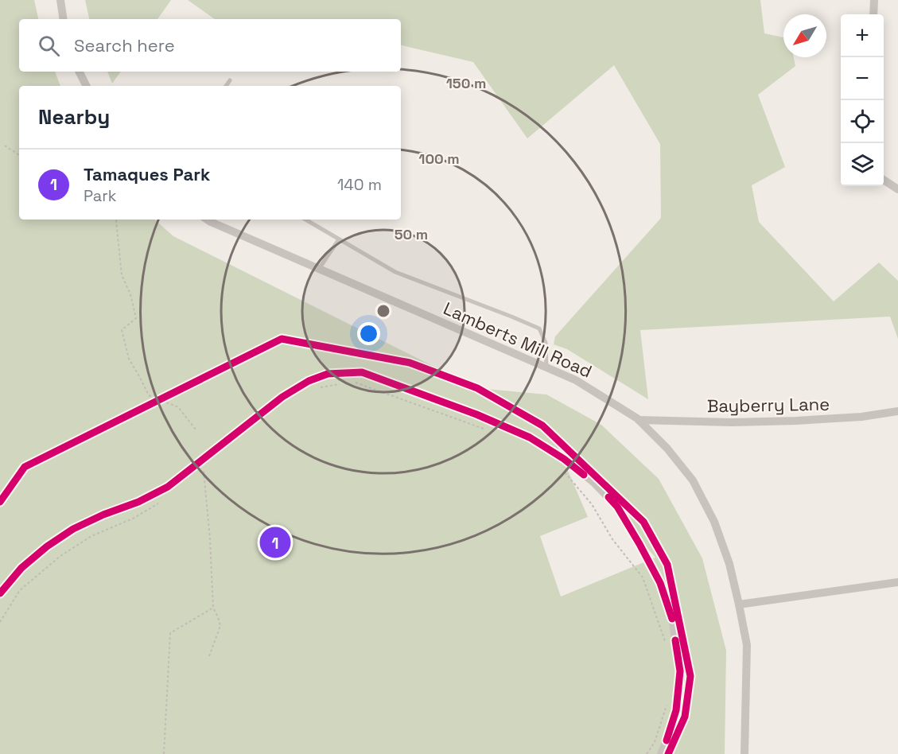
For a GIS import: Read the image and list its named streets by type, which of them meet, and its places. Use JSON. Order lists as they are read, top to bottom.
{
  "streets": {
    "street": ["Lamberts Mill Road", "Bayberry Lane"]
  },
  "crossings": [
    ["Lamberts Mill Road", "Bayberry Lane"]
  ],
  "north": "bottom left",
  "page": {
    "map_buttons": ["+", "−"],
    "search": "Search here",
    "heading": "Nearby",
    "list": [
      {
        "mark": "1",
        "name": "Tamaques Park",
        "note": "Park",
        "value": "140 m"
      }
    ],
    "pins": "1"
  },
  "rings": ["150 m", "100 m", "50 m"]
}
